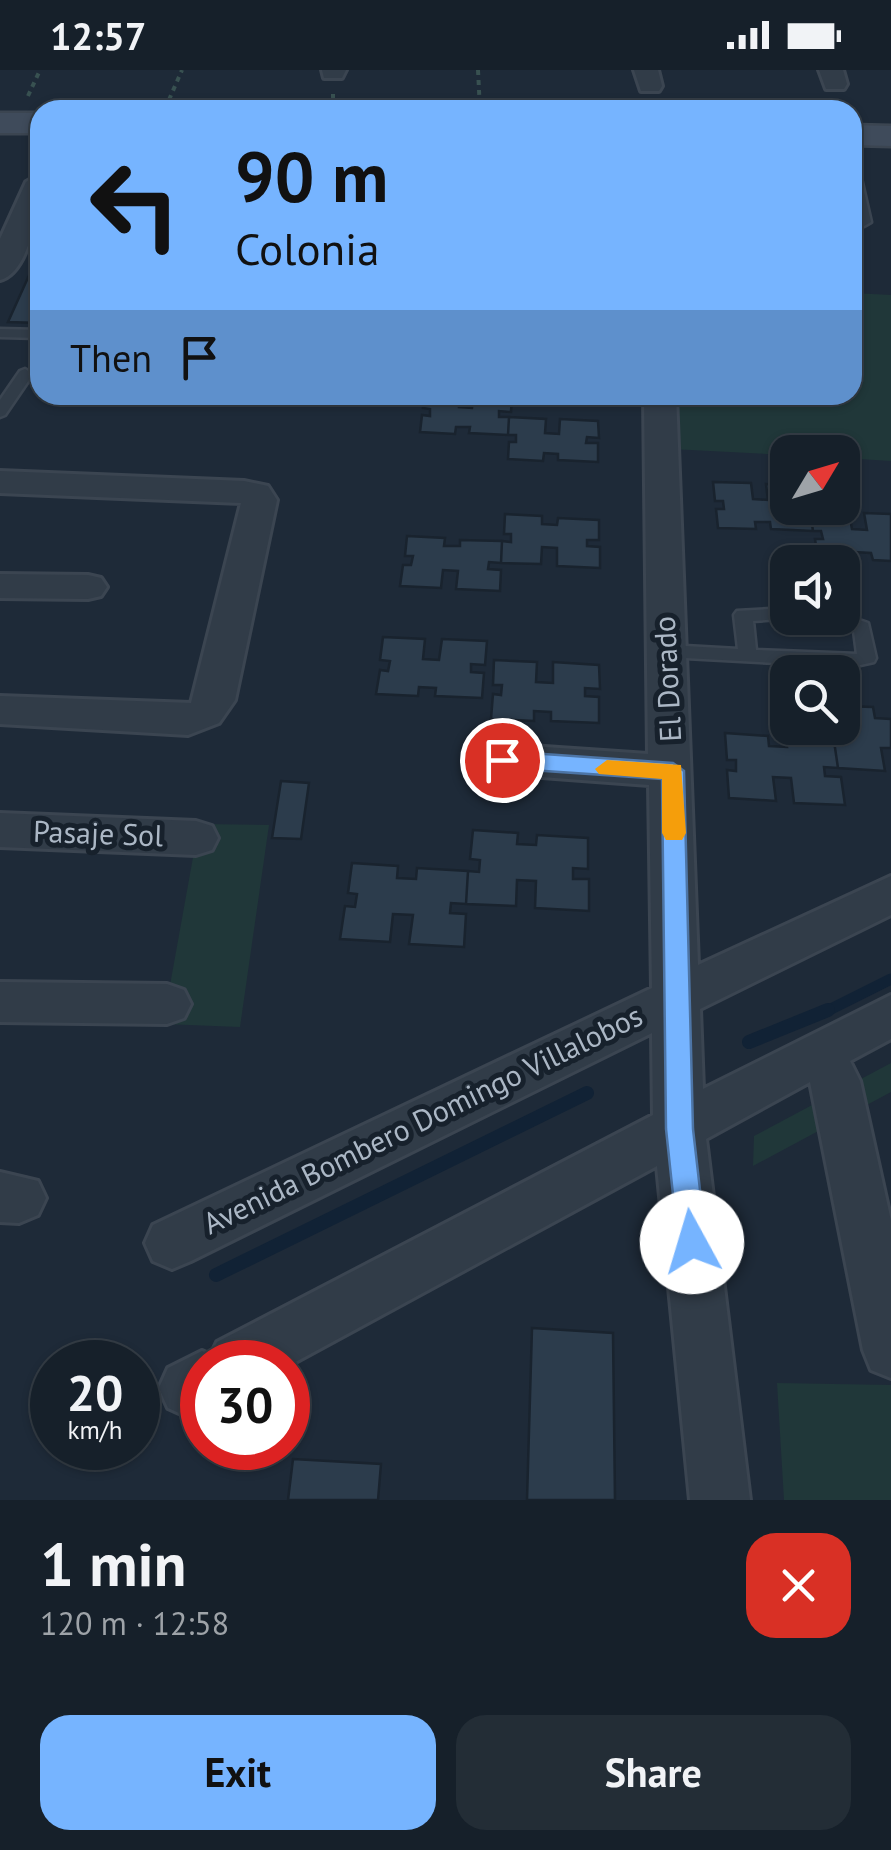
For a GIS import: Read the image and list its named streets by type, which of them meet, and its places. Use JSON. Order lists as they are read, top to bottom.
{
  "streets": {
    "street": ["El Dorado", "Pasaje Sol", "Avenida Bombero Domingo Villalobos"]
  },
  "crossings": [
    ["El Dorado", "Avenida Bombero Domingo Villalobos"]
  ],
  "north": "top right",
  "page": {
    "status": "12:57",
    "turn": ["90 m", "Colonia"],
    "then": "Then",
    "speed": "20 km/h",
    "limit": "30",
    "heading": ["1 min", "120 m · 12:58"],
    "buttons": ["Exit", "Share"]
  }
}
